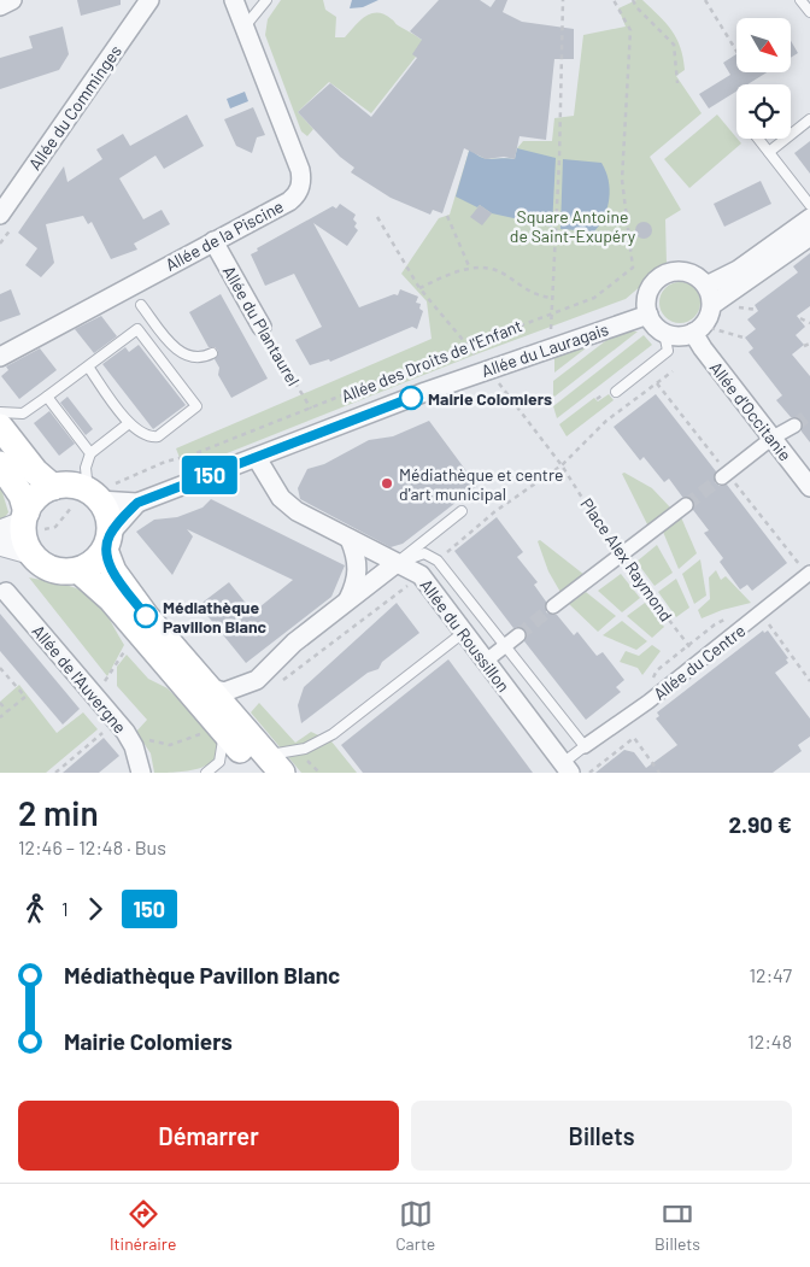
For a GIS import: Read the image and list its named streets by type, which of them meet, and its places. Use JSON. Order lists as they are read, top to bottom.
{
  "streets": {
    "street": [
      "Allée du Comminges",
      "Allée de la Piscine",
      "Allée du Plantaurel",
      "Allée du Lauragais",
      "Allée d'Occitanie",
      "Allée du Roussillon",
      "Allée du Centre",
      "Allée de l'Auvergne"
    ],
    "path": ["Allée des Droits de l'Enfant", "Place Alex Raymond"]
  },
  "crossings": [
    ["Allée de la Piscine", "Allée du Plantaurel"],
    ["Allée du Plantaurel", "Allée des Droits de l'Enfant"],
    ["Allée du Lauragais", "Allée des Droits de l'Enfant"],
    ["Allée du Lauragais", "Allée d'Occitanie"],
    ["Allée du Lauragais", "Place Alex Raymond"],
    ["Allée du Lauragais", "Allée du Roussillon"],
    ["Allée des Droits de l'Enfant", "Place Alex Raymond"],
    ["Place Alex Raymond", "Allée du Centre"]
  ],
  "parks": ["Square Antoine de Saint-Exupéry"],
  "places": ["Mairie Colomiers", "Médiathèque et centre d'art municipal", "Médiathèque Pavillon Blanc"],
  "lines": ["bus line 150"],
  "north": "bottom right",
  "page": {
    "on_map": "150",
    "heading": ["2 min", "12:46 – 12:48 · Bus", "2.90 €"],
    "legs": ["1", "150"],
    "list": [
      {
        "name": "Médiathèque Pavillon Blanc",
        "value": "12:47"
      },
      {
        "name": "Mairie Colomiers",
        "value": "12:48"
      }
    ],
    "buttons": ["Démarrer", "Billets"],
    "tabs": ["Itinéraire", "Carte", "Billets"]
  }
}
